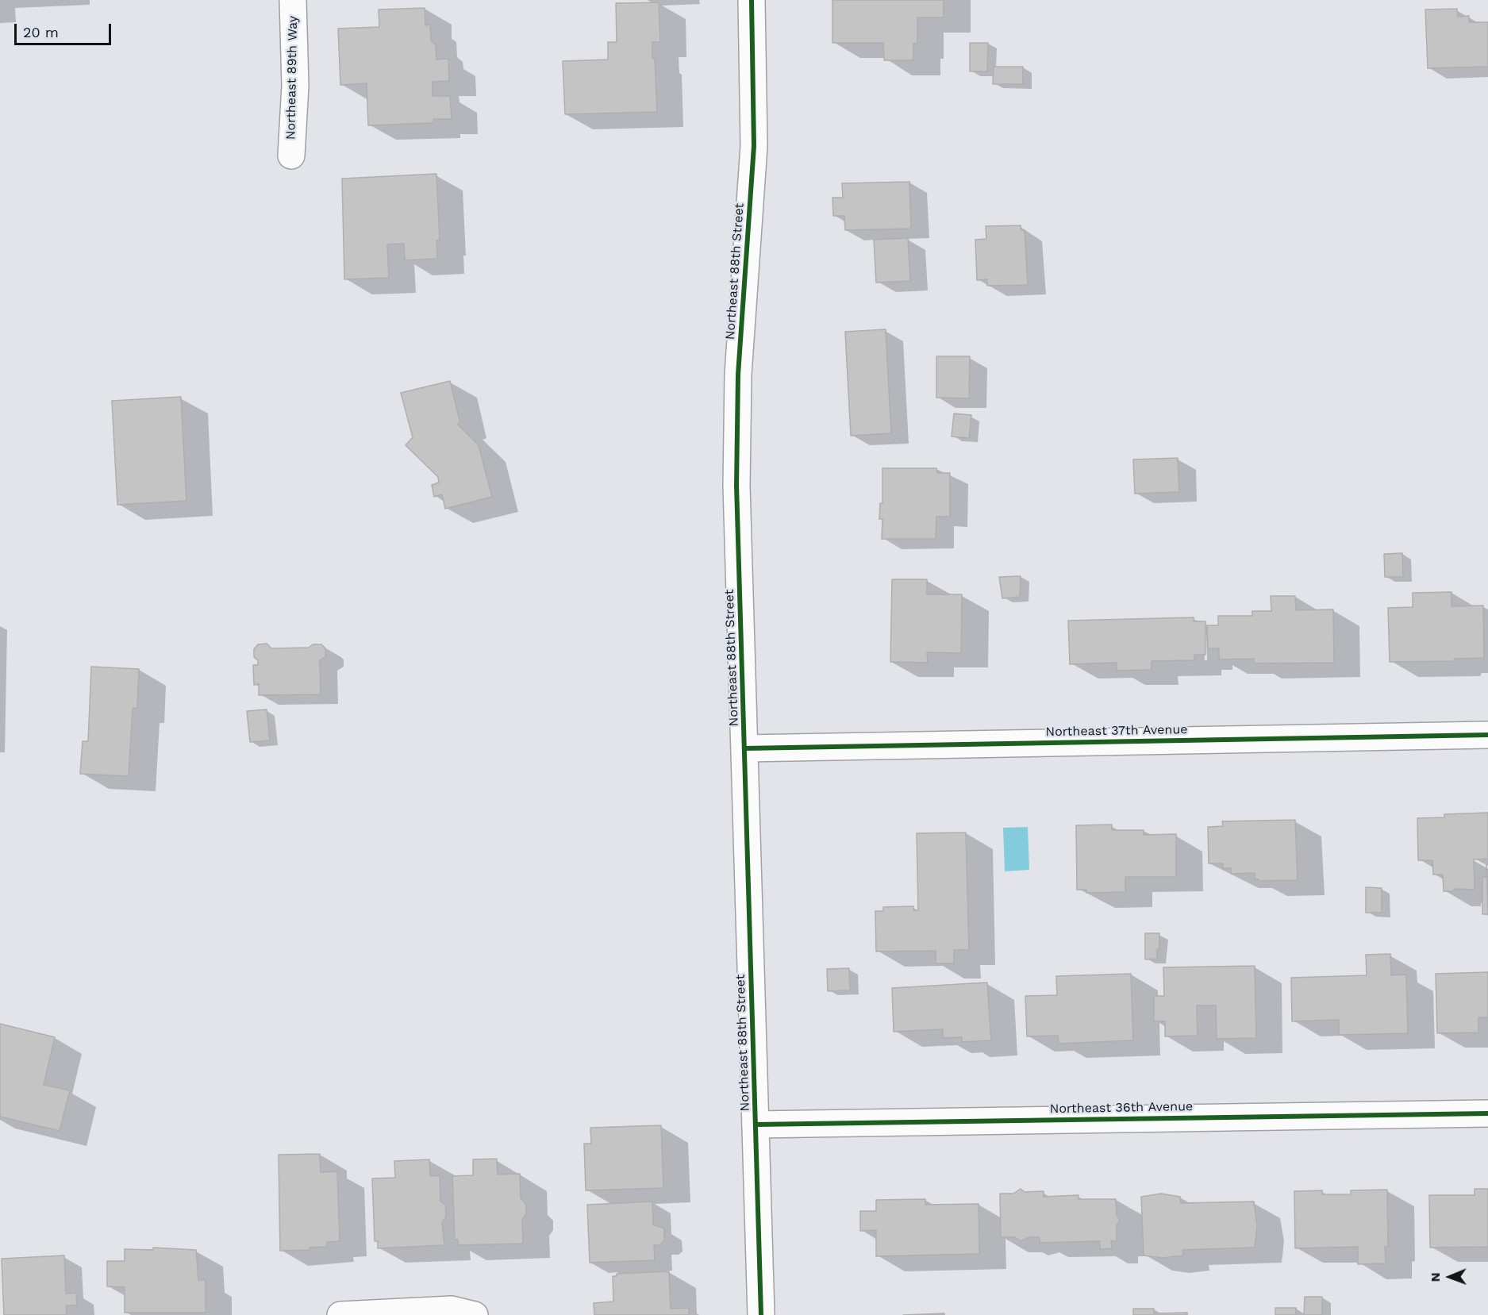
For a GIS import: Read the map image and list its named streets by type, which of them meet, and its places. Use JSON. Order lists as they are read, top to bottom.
{
  "streets": {
    "street": [
      "Northeast 89th Way",
      "Northeast 88th Street",
      "Northeast 37th Avenue",
      "Northeast 36th Avenue"
    ]
  },
  "crossings": [
    ["Northeast 88th Street", "Northeast 37th Avenue"],
    ["Northeast 88th Street", "Northeast 36th Avenue"]
  ],
  "scale_bar": "20 m",
  "north": "left"
}
